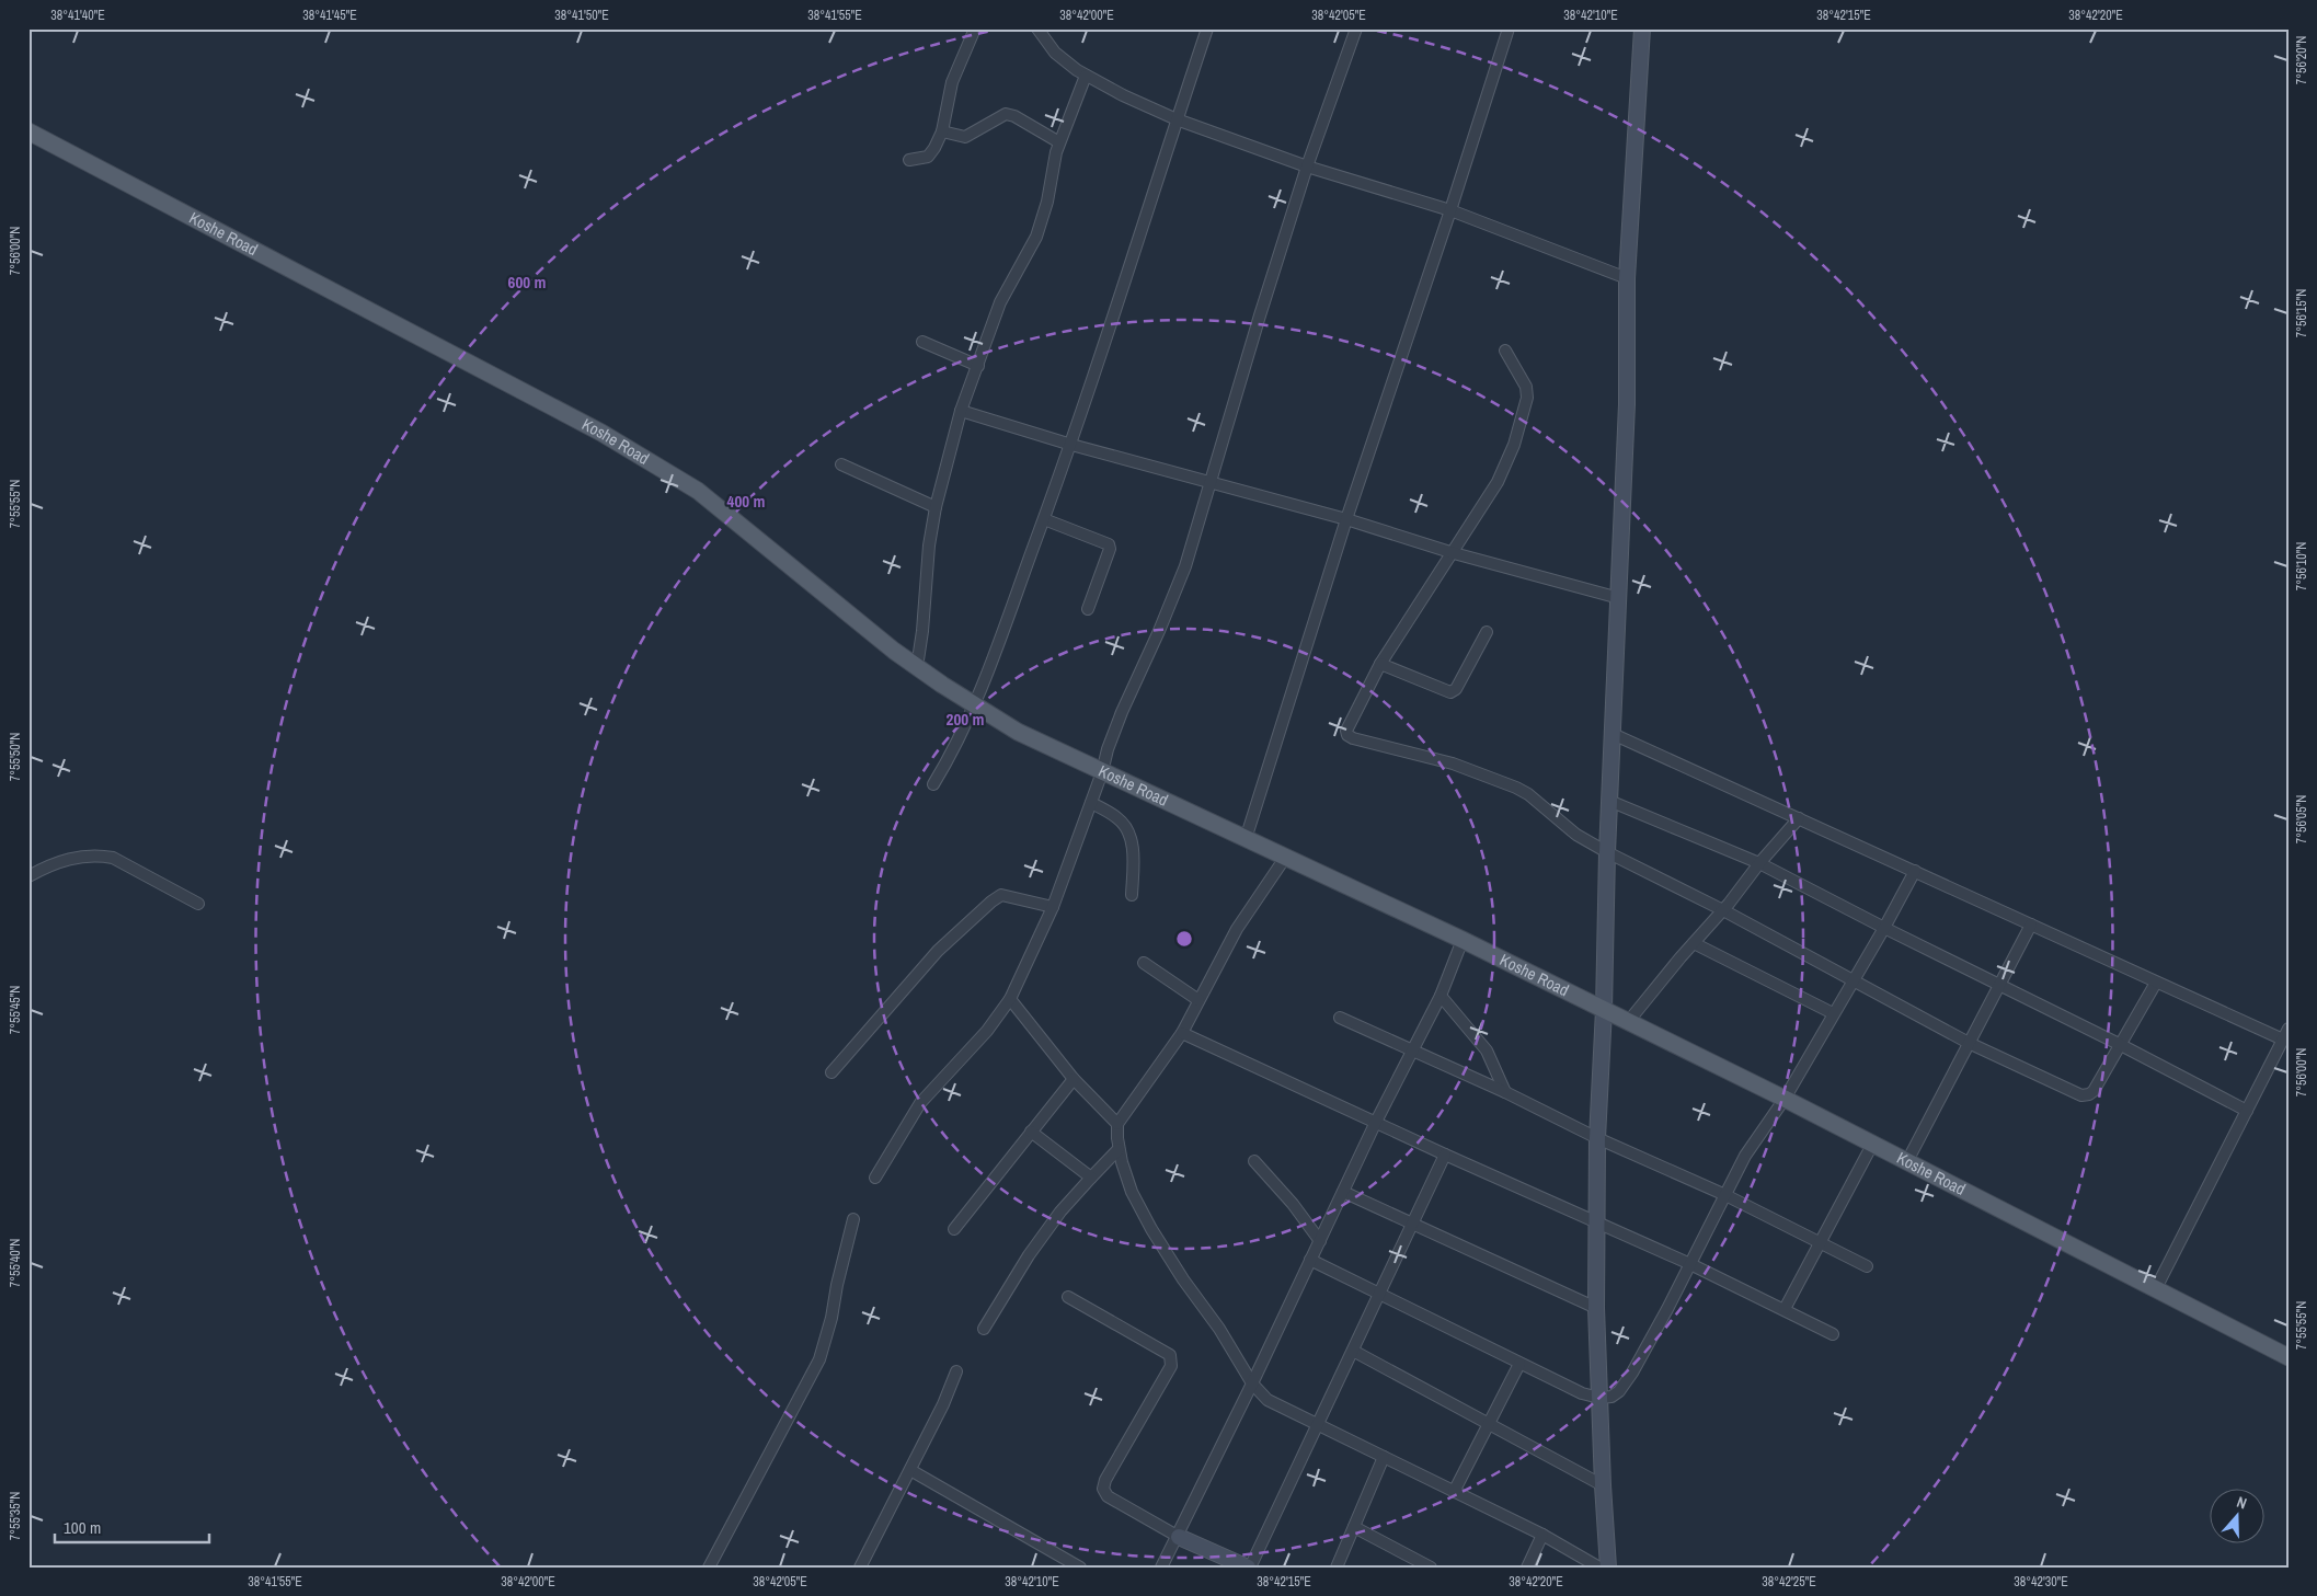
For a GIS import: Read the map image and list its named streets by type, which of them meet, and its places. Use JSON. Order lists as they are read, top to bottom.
{
  "streets": {
    "main road": ["Koshe Road"]
  },
  "scale_bar": "100 m",
  "north": "top",
  "coordinates": [
    "38°41'40\"E",
    "38°41'45\"E",
    "38°41'50\"E",
    "38°41'55\"E",
    "38°42'00\"E",
    "38°42'05\"E",
    "38°42'10\"E",
    "38°42'15\"E",
    "38°42'20\"E",
    "7°56'20\"N",
    "7°56'00\"N",
    "7°56'15\"N",
    "7°55'55\"N",
    "7°56'10\"N",
    "7°55'50\"N",
    "7°56'05\"N",
    "7°55'45\"N",
    "7°55'40\"N",
    "7°55'35\"N",
    "38°42'25\"E",
    "38°42'30\"E"
  ],
  "rings": ["600 m", "400 m", "200 m"]
}
